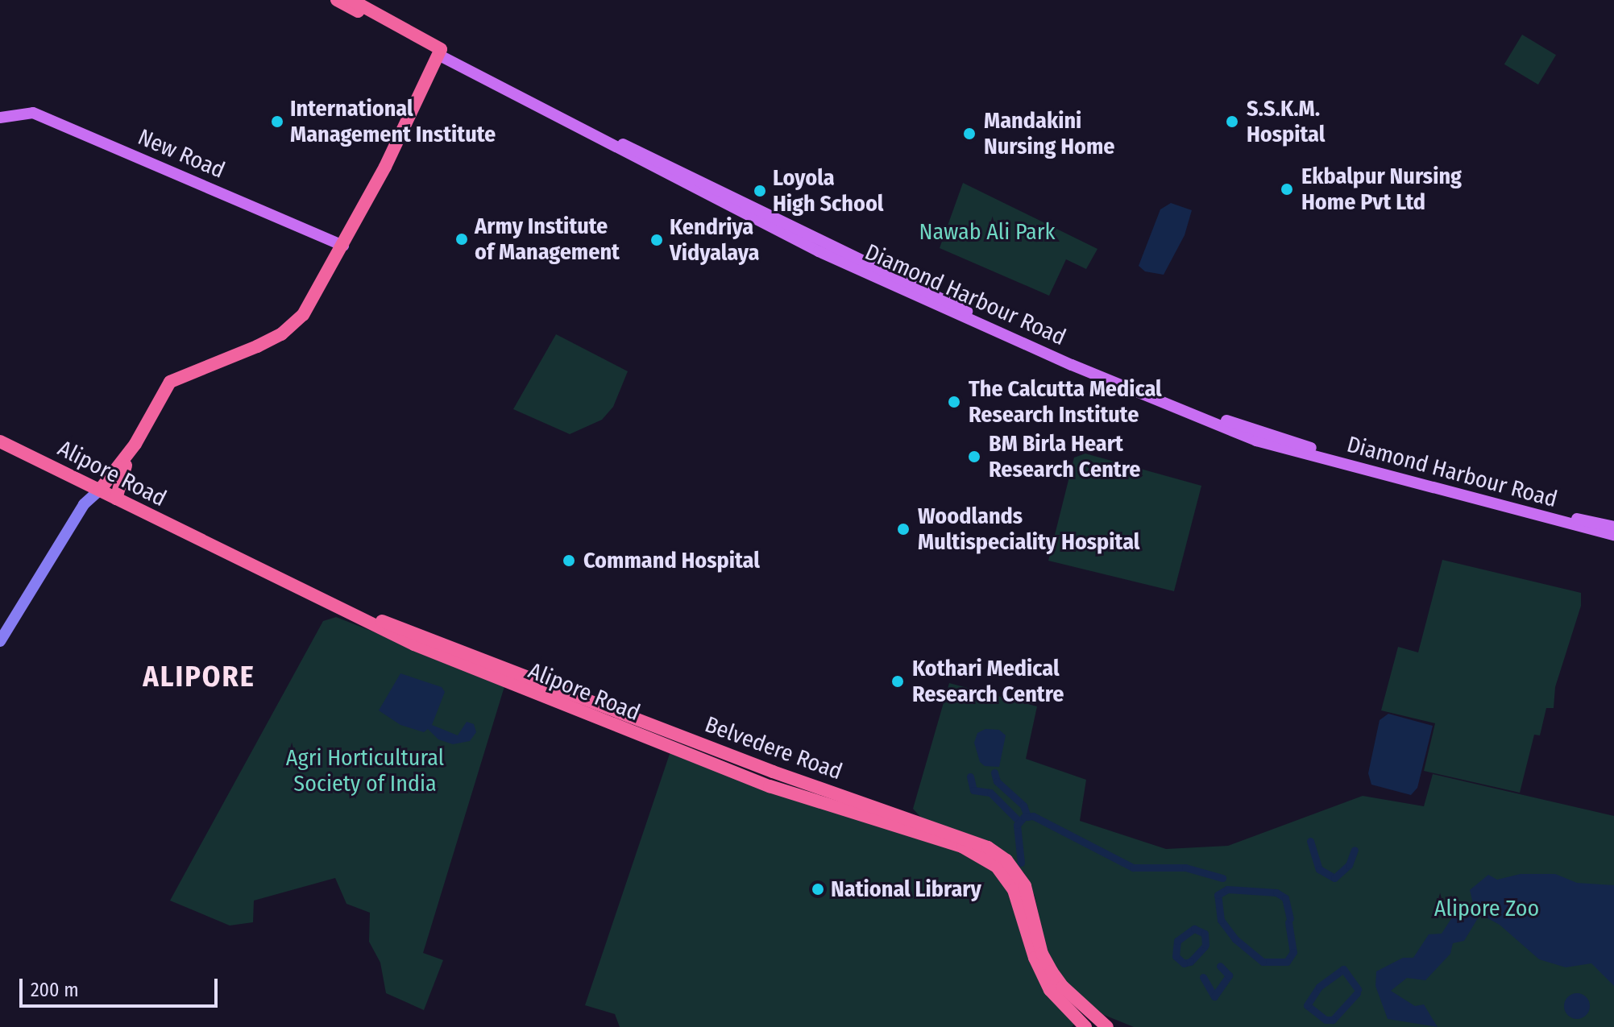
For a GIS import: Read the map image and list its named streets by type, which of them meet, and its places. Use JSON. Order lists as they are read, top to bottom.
{
  "streets": {
    "highway": ["Diamond Harbour Road", "Alipore Road", "Belvedere Road"],
    "main road": ["New Road"]
  },
  "crossings": [
    ["Alipore Road", "Belvedere Road"]
  ],
  "districts": ["ALIPORE"],
  "parks": ["Nawab Ali Park", "Agri Horticultural Society of India", "Alipore Zoo"],
  "places": [
    "International Management Institute",
    "S.S.K.M. Hospital",
    "Mandakini Nursing Home",
    "Ekbalpur Nursing Home Pvt Ltd",
    "Loyola High School",
    "Army Institute of Management",
    "Kendriya Vidyalaya",
    "The Calcutta Medical Research Institute",
    "BM Birla Heart Research Centre",
    "Woodlands Multispeciality Hospital",
    "Command Hospital",
    "Kothari Medical Research Centre",
    "National Library"
  ],
  "scale_bar": "200 m"
}
